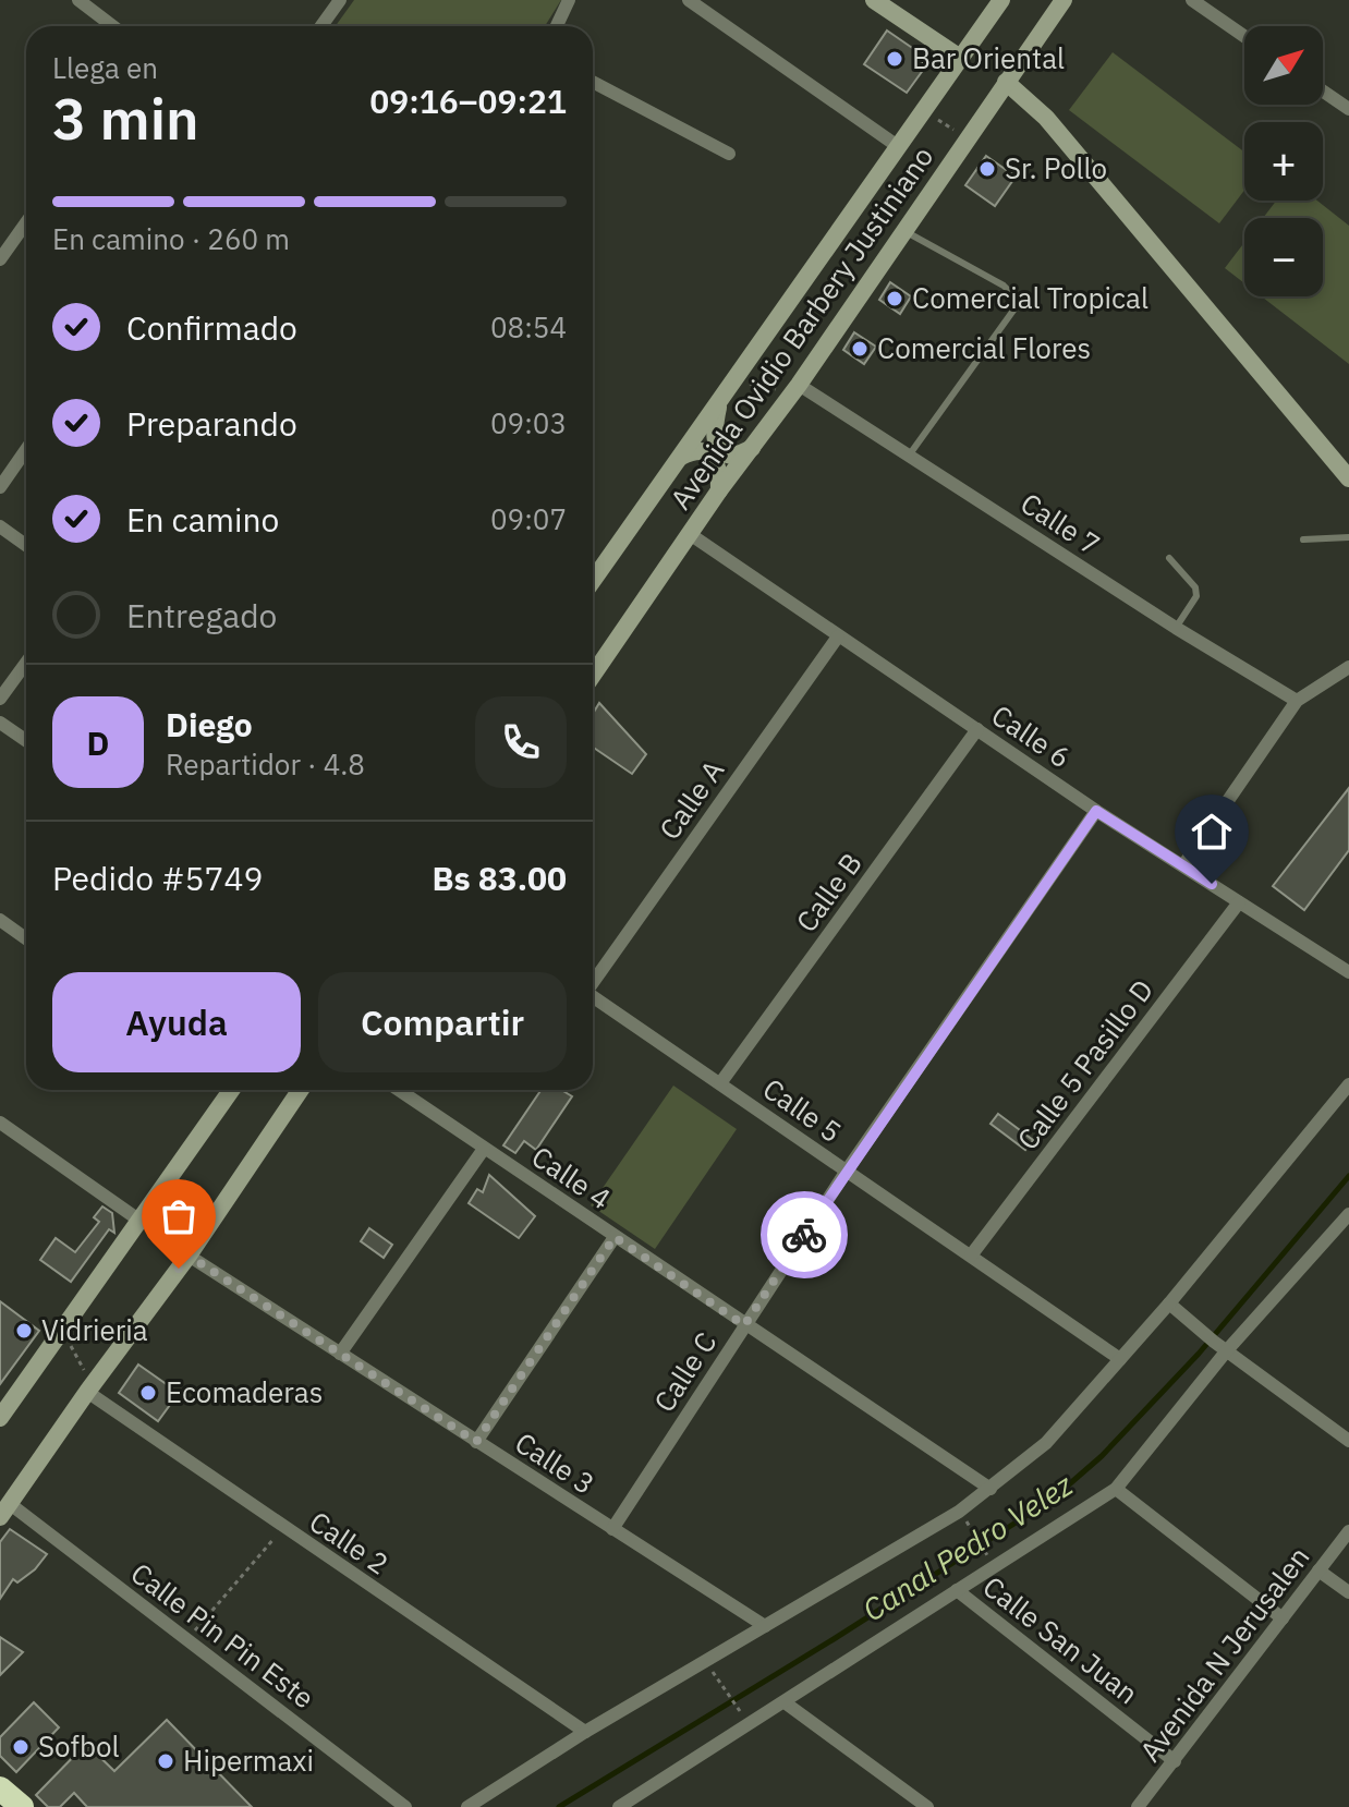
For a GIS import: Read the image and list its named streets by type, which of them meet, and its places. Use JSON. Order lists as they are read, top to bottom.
{
  "streets": {
    "main road": ["Avenida Ovidio Barbery Justiniano"],
    "street": [
      "Calle 7",
      "Calle 6",
      "Calle A",
      "Calle B",
      "Calle 5 Pasillo D",
      "Calle 5",
      "Calle 4",
      "Calle C",
      "Calle 3",
      "Calle 2",
      "Calle Pin Pin Este",
      "Calle San Juan",
      "Avenida N Jerusalen"
    ]
  },
  "crossings": [
    ["Avenida Ovidio Barbery Justiniano", "Calle 7"],
    ["Avenida Ovidio Barbery Justiniano", "Calle 6"],
    ["Calle 6", "Calle A"],
    ["Calle 6", "Calle B"],
    ["Calle 6", "Calle 5 Pasillo D"],
    ["Calle 6", "Calle C"],
    ["Calle B", "Calle 5"],
    ["Calle 5 Pasillo D", "Calle 5"],
    ["Calle 5", "Calle C"],
    ["Calle 4", "Calle C"],
    ["Calle C", "Calle 3"],
    ["Calle San Juan", "Avenida N Jerusalen"]
  ],
  "water": ["Canal Pedro Velez"],
  "places": [
    "Bar Oriental",
    "Sr. Pollo",
    "Comercial Tropical",
    "Comercial Flores",
    "Vidrieria",
    "Ecomaderas",
    "Sofbol",
    "Hipermaxi"
  ],
  "north": "top right",
  "page": {
    "map_buttons": ["+", "−"],
    "heading": ["3 min", "Llega en", "09:16–09:21"],
    "panel": [
      "Diego",
      "Repartidor · 4.8",
      "Pedido #5749",
      "Bs 83.00"
    ],
    "bar": "En camino · 260 m",
    "list": [
      ["Confirmado", "08:54"],
      ["Preparando", "09:03"],
      ["En camino", "09:07"],
      "Entregado"
    ],
    "round": "D",
    "buttons": ["Ayuda", "Compartir"]
  }
}
